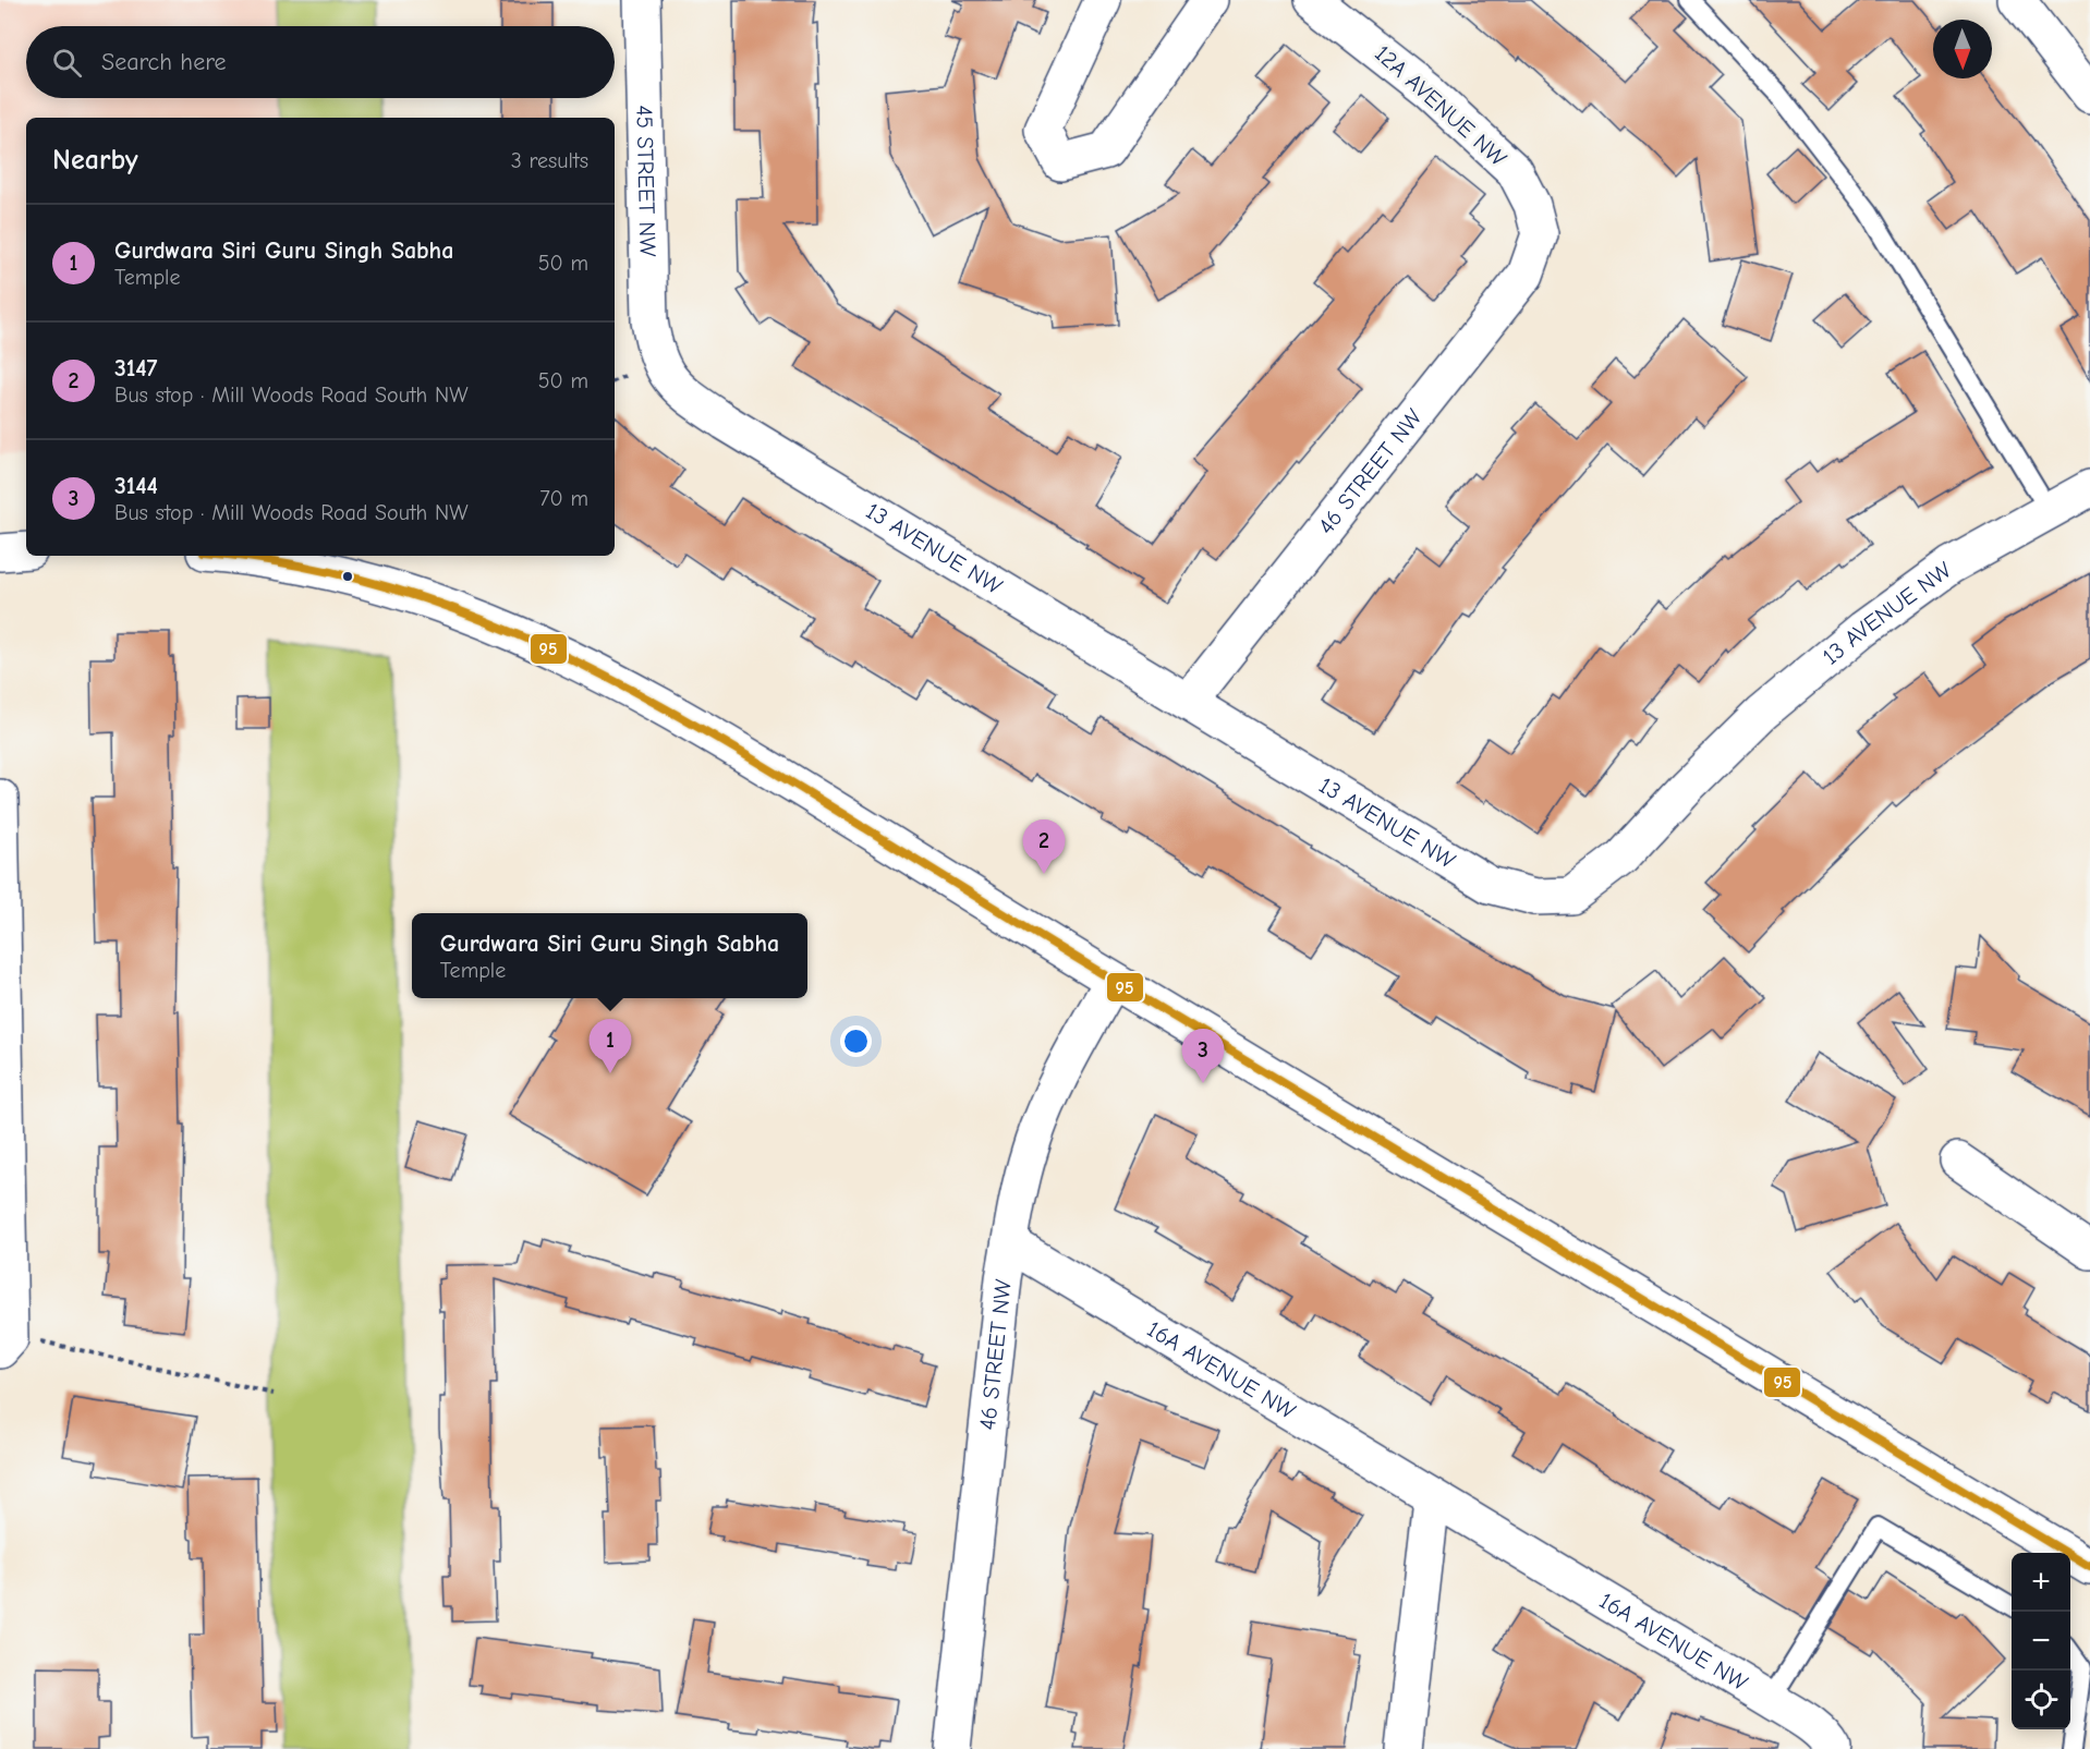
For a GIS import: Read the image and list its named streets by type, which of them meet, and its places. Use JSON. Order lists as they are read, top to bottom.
{
  "streets": {
    "street": [
      "12A AVENUE NW",
      "45 STREET NW",
      "46 STREET NW",
      "13 AVENUE NW",
      "16A AVENUE NW"
    ]
  },
  "crossings": [
    ["12A AVENUE NW", "46 STREET NW"],
    ["45 STREET NW", "13 AVENUE NW"],
    ["46 STREET NW", "13 AVENUE NW"],
    ["46 STREET NW", "16A AVENUE NW"]
  ],
  "lines": ["transit line 95"],
  "north": "bottom",
  "page": {
    "search": "Search here",
    "heading": ["Nearby", "3 results"],
    "list": [
      {
        "mark": "1",
        "name": "Gurdwara Siri Guru Singh Sabha",
        "note": "Temple",
        "value": "50 m"
      },
      {
        "mark": "2",
        "name": "3147",
        "note": "Bus stop · Mill Woods Road South NW",
        "value": "50 m"
      },
      {
        "mark": "3",
        "name": "3144",
        "note": "Bus stop · Mill Woods Road South NW",
        "value": "70 m"
      }
    ],
    "pins": ["2", "1", "3"],
    "popup": ["Gurdwara Siri Guru Singh Sabha", "Temple"],
    "map_buttons": ["+", "−"]
  }
}
